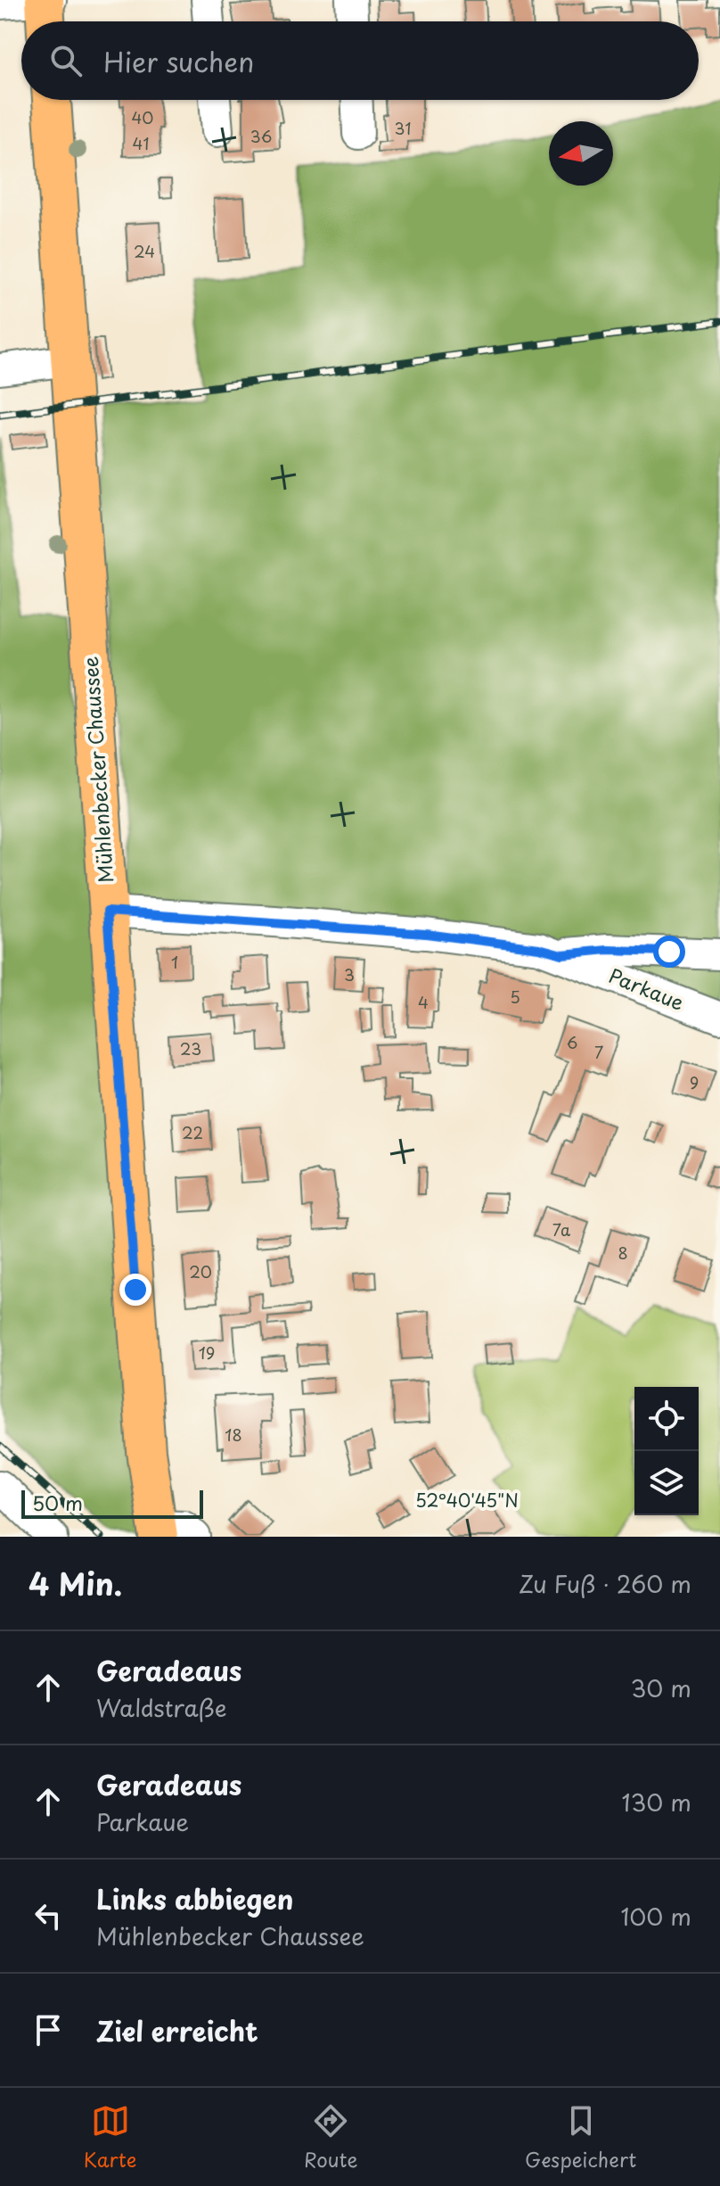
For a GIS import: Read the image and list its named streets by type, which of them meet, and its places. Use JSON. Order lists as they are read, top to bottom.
{
  "streets": {
    "main road": ["Mühlenbecker Chaussee"],
    "street": ["Parkaue"]
  },
  "crossings": [
    ["Mühlenbecker Chaussee", "Parkaue"]
  ],
  "house_numbers": [
    "40",
    "31",
    "36",
    "41",
    "24",
    "1",
    "3",
    "5",
    "4",
    "6",
    "23",
    "7",
    "9",
    "22",
    "7a",
    "8",
    "20",
    "19",
    "18"
  ],
  "scale_bar": "50 m",
  "north": "left",
  "page": {
    "search": "Hier suchen",
    "scale": "50 m",
    "heading": ["4 Min.", "Zu Fuß · 260 m"],
    "list": [
      ["Geradeaus", "Waldstraße", "30 m"],
      ["Geradeaus", "Parkaue", "130 m"],
      ["Links abbiegen", "Mühlenbecker Chaussee", "100 m"],
      "Ziel erreicht"
    ],
    "nav": ["Karte", "Route", "Gespeichert"]
  },
  "coordinates": ["52°40'45\"N"]
}
